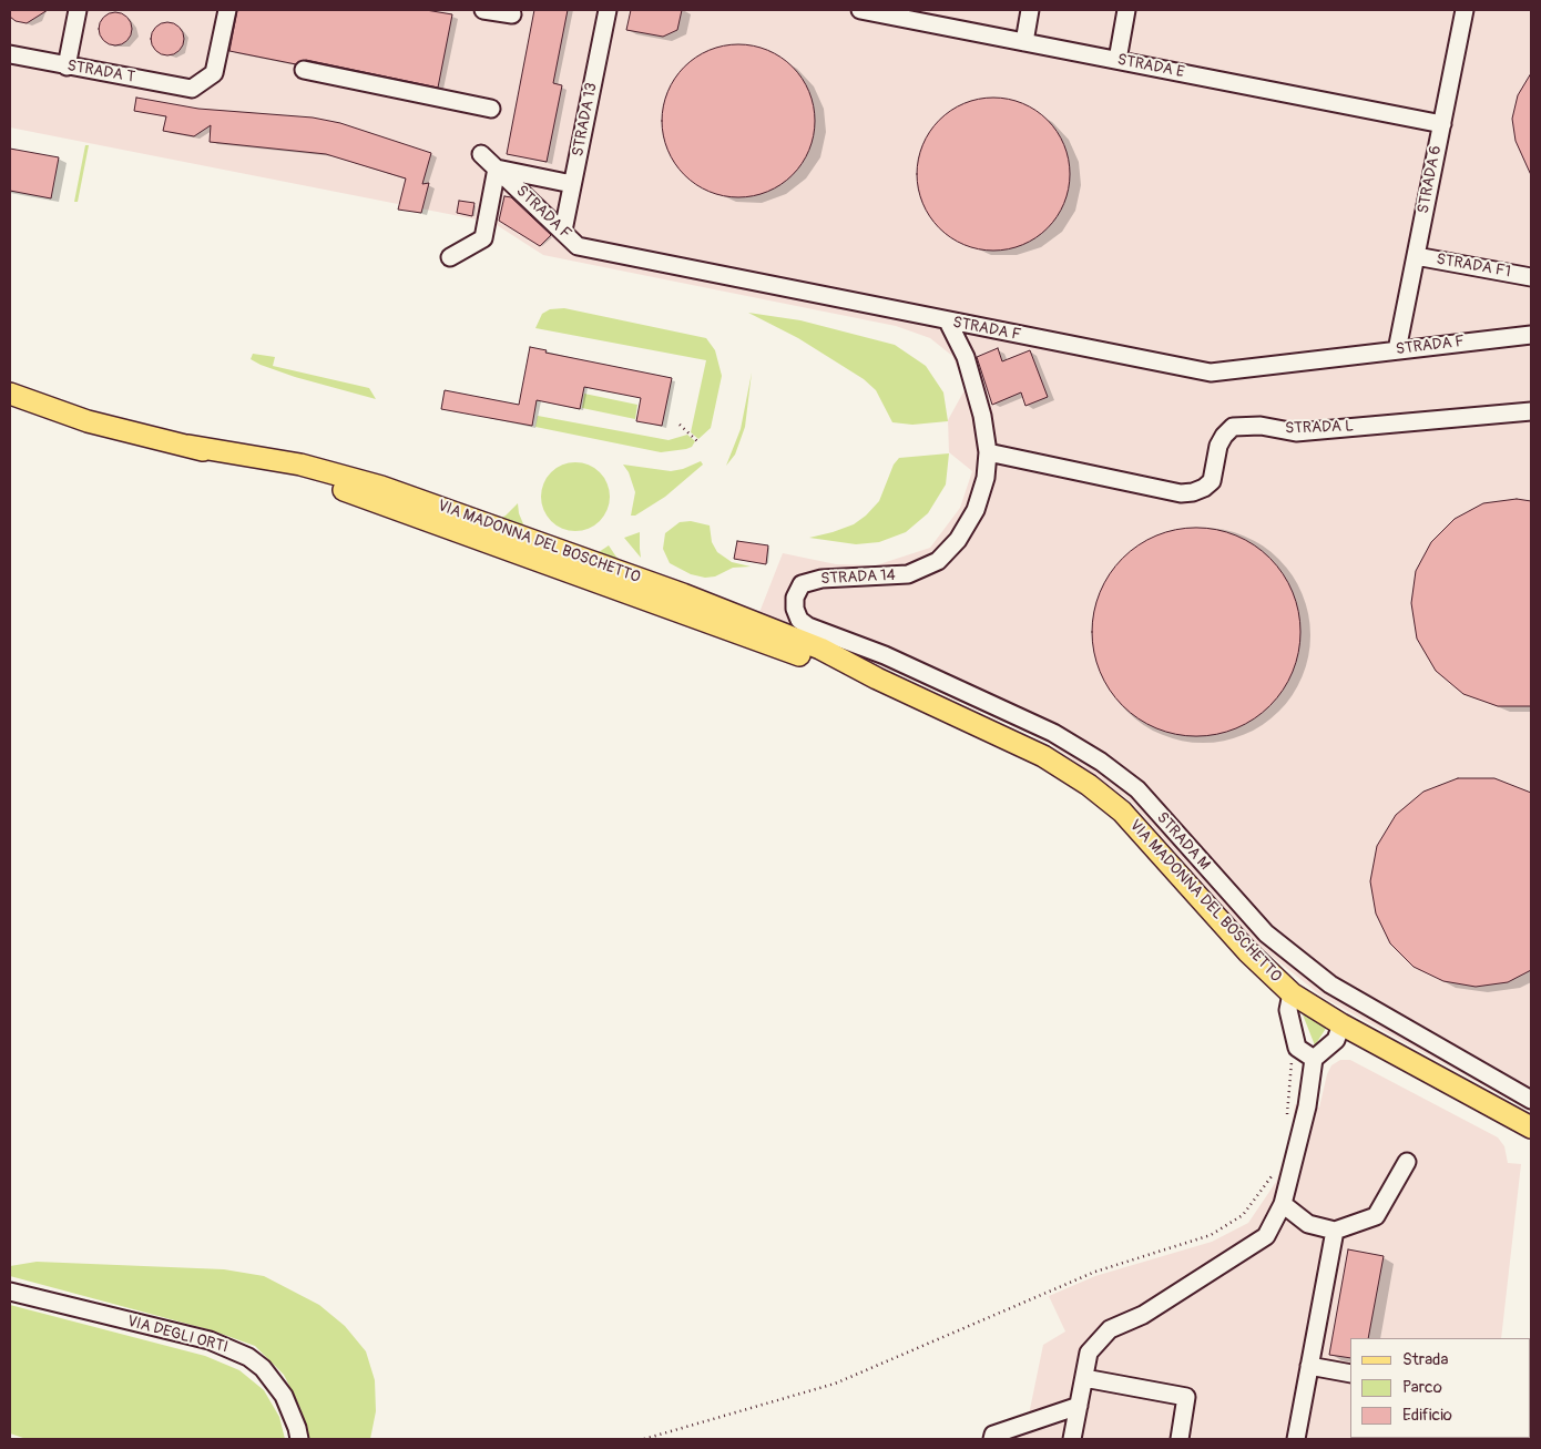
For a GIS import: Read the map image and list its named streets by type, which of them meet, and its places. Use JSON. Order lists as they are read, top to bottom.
{
  "streets": {
    "main road": ["VIA MADONNA DEL BOSCHETTO"],
    "street": [
      "STRADA E",
      "STRADA T",
      "STRADA 13",
      "STRADA 6",
      "STRADA F",
      "STRADA F1",
      "STRADA L",
      "STRADA 14",
      "STRADA M",
      "VIA DEGLI ORTI"
    ]
  },
  "crossings": [
    ["STRADA E", "STRADA 6"],
    ["STRADA 13", "STRADA F"],
    ["STRADA 6", "STRADA F"],
    ["STRADA 6", "STRADA F1"],
    ["STRADA F", "STRADA 14"],
    ["STRADA L", "STRADA 14"],
    ["STRADA 14", "STRADA M"]
  ],
  "legend": ["Strada", "Parco", "Edificio"]
}
